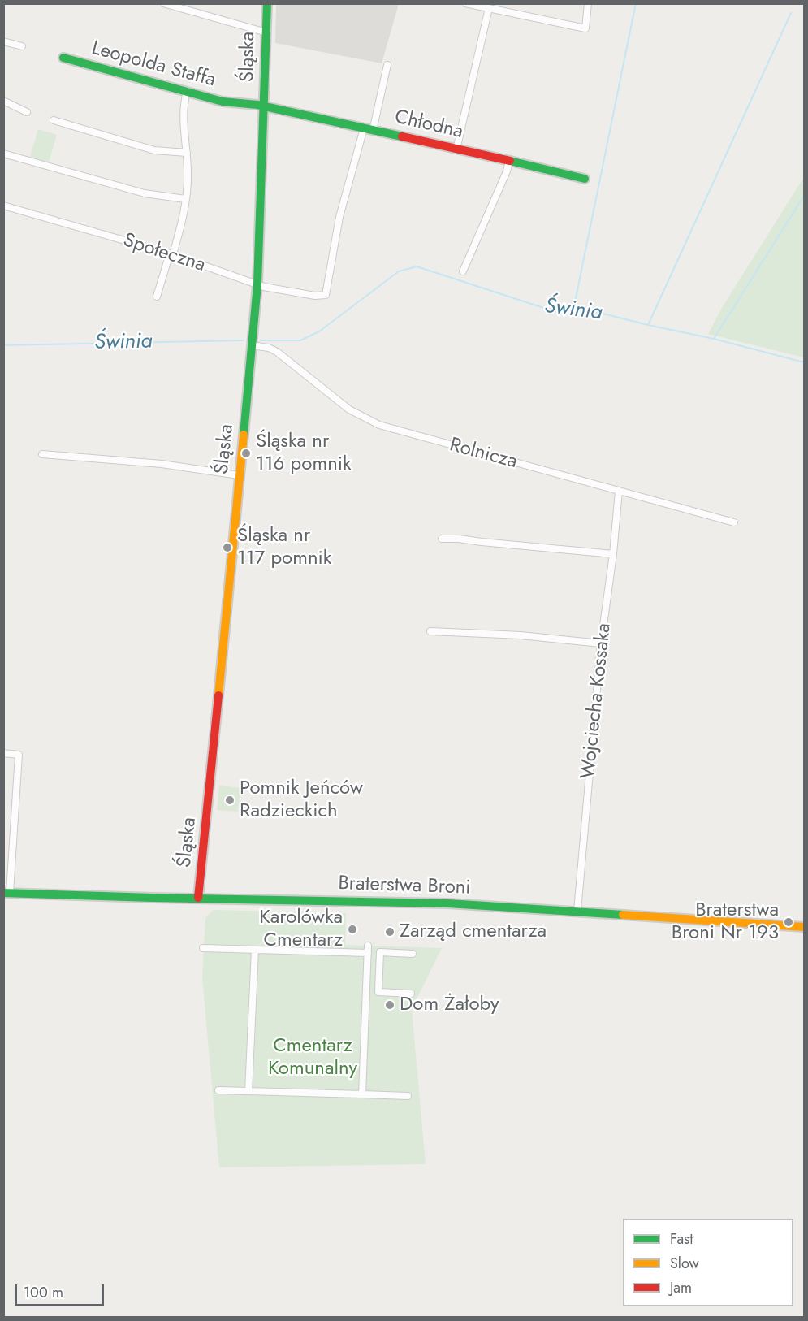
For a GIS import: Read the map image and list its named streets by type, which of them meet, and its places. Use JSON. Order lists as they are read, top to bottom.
{
  "streets": {
    "street": [
      "Śląska",
      "Leopolda Staffa",
      "Chłodna",
      "Społeczna",
      "Rolnicza",
      "Wojciecha Kossaka",
      "Braterstwa Broni"
    ]
  },
  "crossings": [
    ["Śląska", "Leopolda Staffa"],
    ["Śląska", "Chłodna"],
    ["Śląska", "Społeczna"],
    ["Śląska", "Rolnicza"],
    ["Śląska", "Braterstwa Broni"],
    ["Leopolda Staffa", "Chłodna"],
    ["Chłodna", "Społeczna"],
    ["Rolnicza", "Wojciecha Kossaka"],
    ["Wojciecha Kossaka", "Braterstwa Broni"]
  ],
  "water": ["Świnia"],
  "parks": ["Cmentarz Komunalny"],
  "places": [
    "Śląska nr 116 pomnik",
    "Śląska nr 117 pomnik",
    "Pomnik Jeńców Radzieckich",
    "Braterstwa Broni Nr 193",
    "Karolówka Cmentarz",
    "Zarząd cmentarza",
    "Dom Żałoby"
  ],
  "legend": ["Fast", "Slow", "Jam"],
  "scale_bar": "100 m"
}
